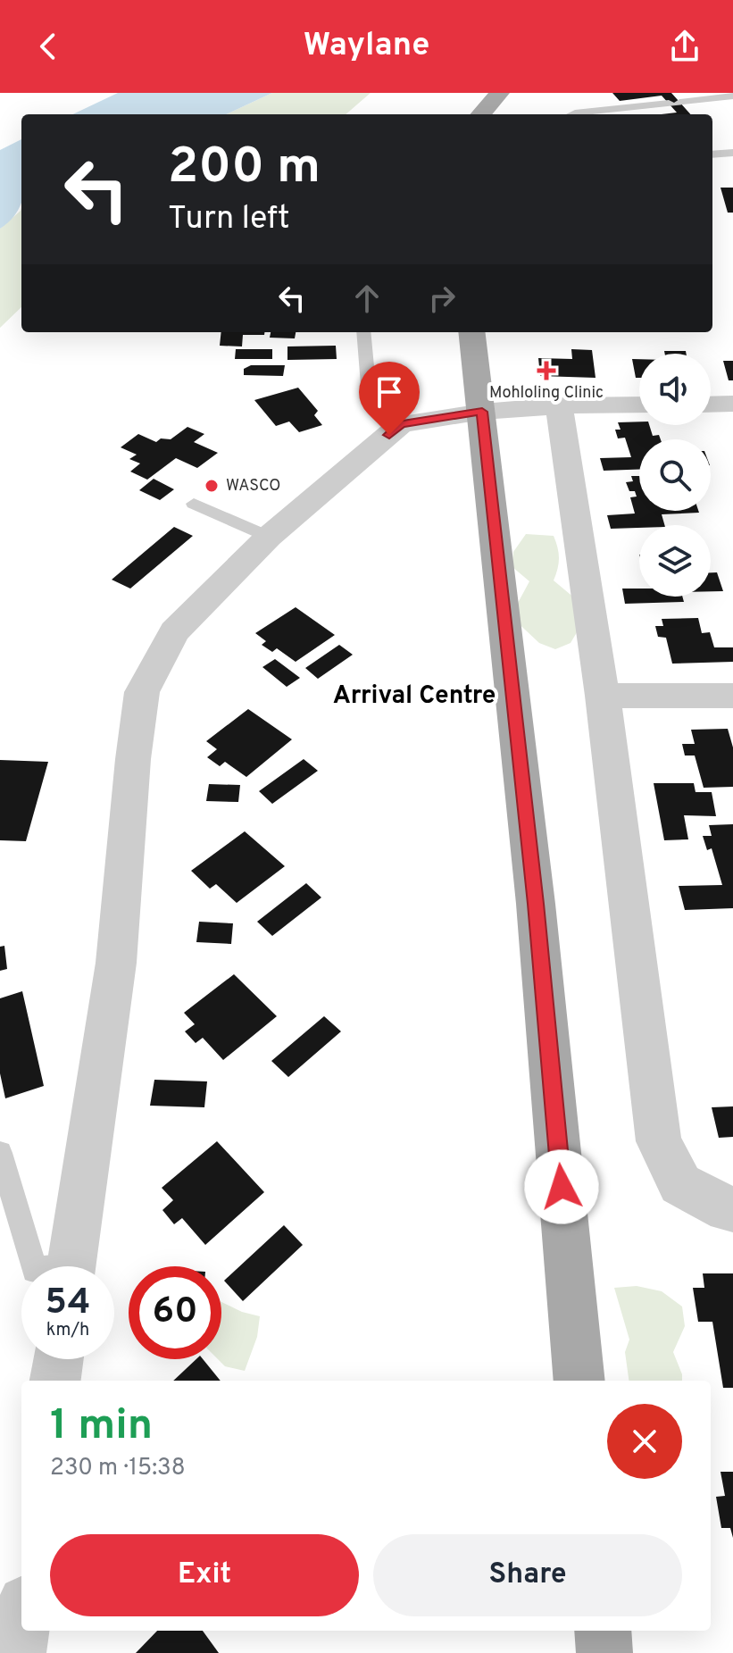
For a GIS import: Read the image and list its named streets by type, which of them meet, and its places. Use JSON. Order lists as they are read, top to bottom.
{
  "districts": ["Arrival Centre"],
  "places": {
    "health": ["Mohloling Clinic"],
    "other": ["WASCO"]
  },
  "page": {
    "header": "Waylane",
    "turn": ["200 m", "Turn left"],
    "speed": "54 km/h",
    "limit": "60",
    "heading": ["1 min", "230 m · 15:38"],
    "buttons": ["Exit", "Share"]
  }
}
